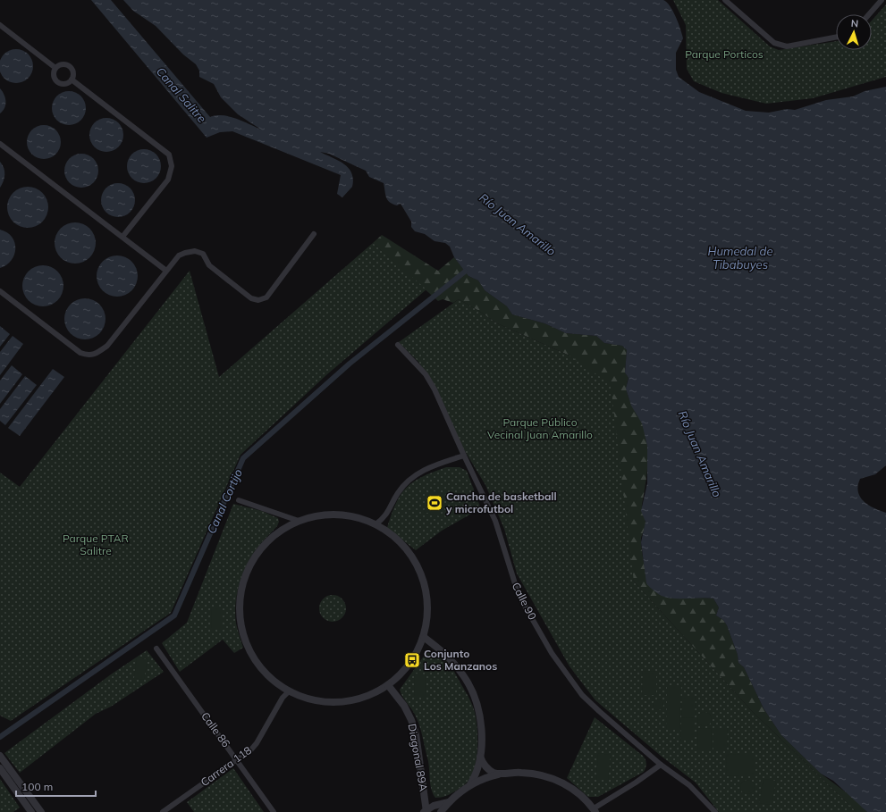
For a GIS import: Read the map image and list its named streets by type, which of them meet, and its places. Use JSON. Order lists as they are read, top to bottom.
{
  "streets": {
    "street": [
      "Calle 90",
      "Calle 86",
      "Diagonal 89A",
      "Carrera 118"
    ]
  },
  "crossings": [
    ["Calle 86", "Carrera 118"]
  ],
  "water": [
    "Canal Salitre",
    "Río Juan Amarillo",
    "Humedal de Tibabuyes",
    "Canal Cortijo"
  ],
  "parks": ["Parque Porticos", "Parque Público Vecinal Juan Amarillo", "Parque PTAR Salitre"],
  "places": {
    "sports": ["Cancha de basketball y microfutbol"],
    "bus stop": ["Conjunto Los Manzanos"]
  },
  "scale_bar": "100 m",
  "north": "top"
}
